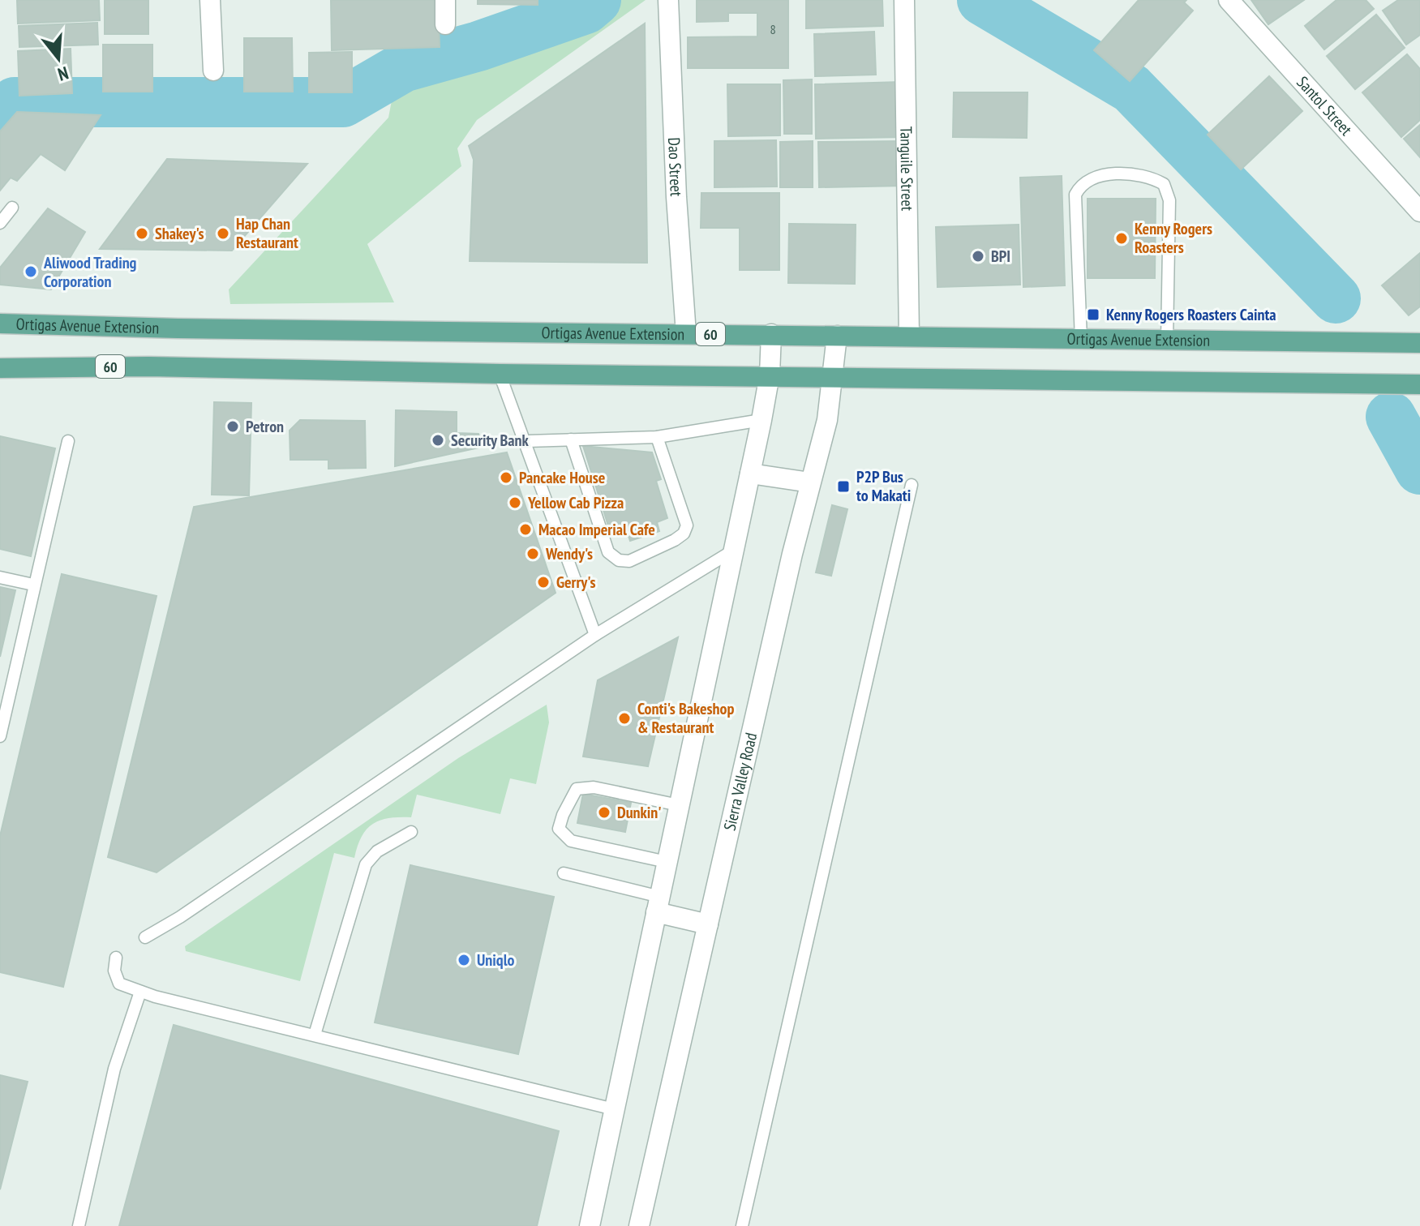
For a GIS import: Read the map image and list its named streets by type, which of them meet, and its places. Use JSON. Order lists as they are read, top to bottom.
{
  "streets": {
    "main road": ["Ortigas Avenue Extension", "60"],
    "street": [
      "Santol Street",
      "Dao Street",
      "Tanguile Street",
      "Sierra Valley Road"
    ]
  },
  "crossings": [
    ["Dao Street", "Ortigas Avenue Extension"],
    ["Tanguile Street", "Ortigas Avenue Extension"],
    ["Ortigas Avenue Extension", "Sierra Valley Road"],
    ["60", "Sierra Valley Road"]
  ],
  "places": {
    "other": [
      "Shakey's",
      "Hap Chan Restaurant",
      "Kenny Rogers Roasters",
      "BPI",
      "Aliwood Trading Corporation",
      "Petron",
      "Security Bank",
      "Pancake House",
      "Yellow Cab Pizza",
      "Macao Imperial Cafe",
      "Wendy's",
      "Gerry's",
      "Conti's Bakeshop & Restaurant",
      "Dunkin'",
      "Uniqlo"
    ],
    "transit": ["Kenny Rogers Roasters Cainta", "P2P Bus to Makati"]
  },
  "house_numbers": ["8"],
  "north": "bottom"
}
